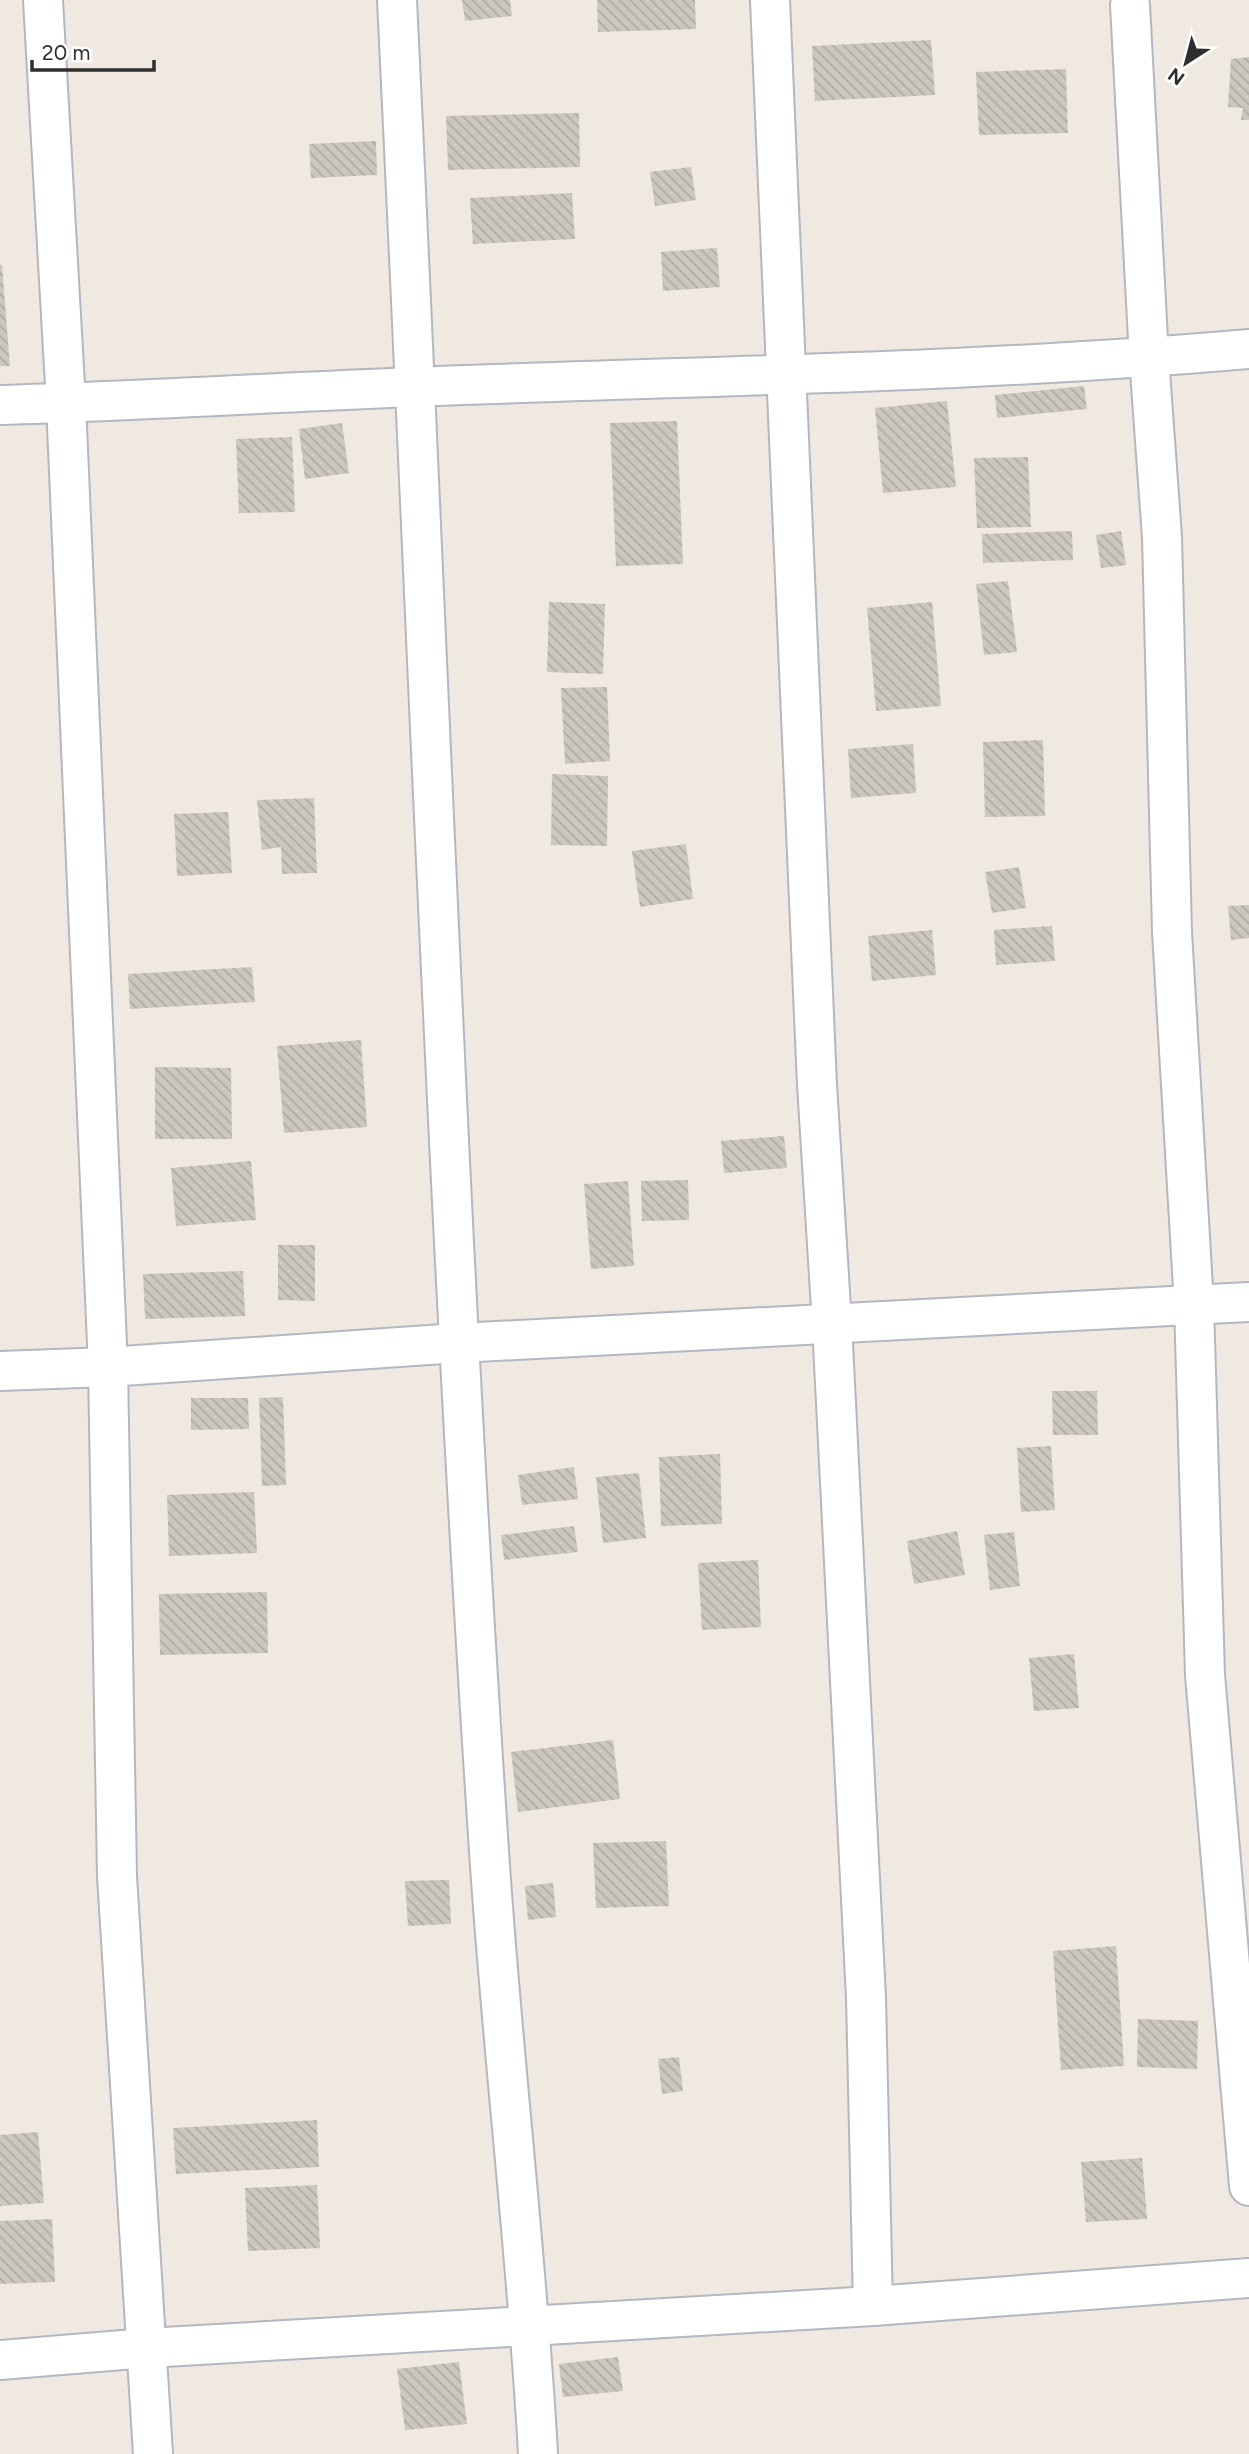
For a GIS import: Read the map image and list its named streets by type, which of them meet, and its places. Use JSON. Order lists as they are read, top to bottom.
{
  "scale_bar": "20 m",
  "north": "bottom left"
}
